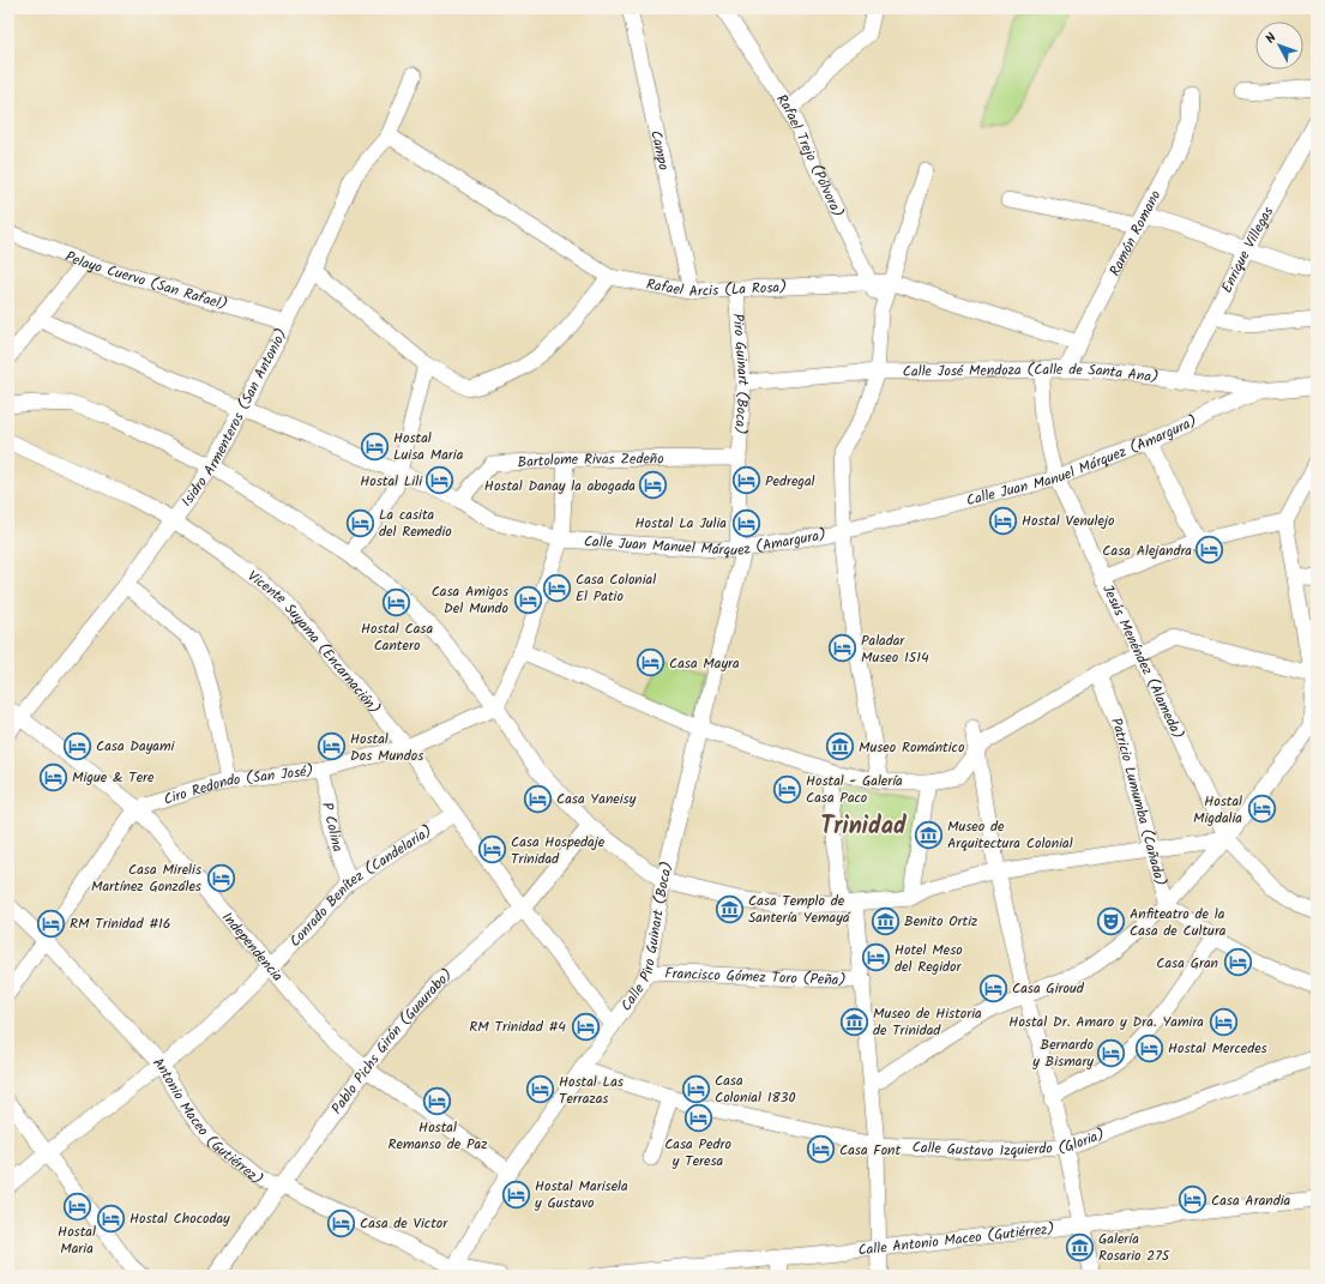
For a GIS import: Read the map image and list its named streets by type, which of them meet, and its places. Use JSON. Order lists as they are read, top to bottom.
{
  "streets": {
    "street": [
      "Campo",
      "Rafael Trejo (Pólvora)",
      "Ramón Romano",
      "Enrique Villegas",
      "Pelayo Cuervo (San Rafael)",
      "Rafael Arcis (La Rosa)",
      "Piro Guinart (Boca)",
      "Calle José Mendoza (Calle de Santa Ana)",
      "Isidro Armenteros (San Antonio)",
      "Calle Juan Manuel Márquez (Amargura)",
      "Bartolome Rivas Zedeño",
      "Vicente Suyama (Encarnación)",
      "Jesús Menéndez (Alameda)",
      "Ciro Redondo (San José)",
      "Patricio Lumumba (Cañada)",
      "P Colina",
      "Conrado Benítez (Candelaria)",
      "Calle Piro Guinart (Boca)",
      "Independencia",
      "Francisco Gómez Toro (Peña)",
      "Pablo Pichs Girón (Guaurabo)",
      "Antonio Maceo (Gutiérrez)",
      "Calle Gustavo Izquierdo (Gloria)",
      "Calle Antonio Maceo (Gutiérrez)"
    ]
  },
  "crossings": [
    ["Campo", "Rafael Arcis (La Rosa)"],
    ["Rafael Trejo (Pólvora)", "Rafael Arcis (La Rosa)"],
    ["Ramón Romano", "Rafael Arcis (La Rosa)"],
    ["Ramón Romano", "Calle José Mendoza (Calle de Santa Ana)"],
    ["Enrique Villegas", "Calle José Mendoza (Calle de Santa Ana)"],
    ["Pelayo Cuervo (San Rafael)", "Isidro Armenteros (San Antonio)"],
    ["Rafael Arcis (La Rosa)", "Piro Guinart (Boca)"],
    ["Rafael Arcis (La Rosa)", "Isidro Armenteros (San Antonio)"],
    ["Piro Guinart (Boca)", "Calle José Mendoza (Calle de Santa Ana)"],
    ["Piro Guinart (Boca)", "Bartolome Rivas Zedeño"],
    ["Piro Guinart (Boca)", "Calle Piro Guinart (Boca)"],
    ["Calle José Mendoza (Calle de Santa Ana)", "Calle Juan Manuel Márquez (Amargura)"],
    ["Calle José Mendoza (Calle de Santa Ana)", "Jesús Menéndez (Alameda)"],
    ["Isidro Armenteros (San Antonio)", "Calle Juan Manuel Márquez (Amargura)"],
    ["Isidro Armenteros (San Antonio)", "Vicente Suyama (Encarnación)"],
    ["Isidro Armenteros (San Antonio)", "Independencia"],
    ["Calle Juan Manuel Márquez (Amargura)", "Bartolome Rivas Zedeño"],
    ["Calle Juan Manuel Márquez (Amargura)", "Jesús Menéndez (Alameda)"],
    ["Calle Juan Manuel Márquez (Amargura)", "Calle Piro Guinart (Boca)"],
    ["Bartolome Rivas Zedeño", "Calle Piro Guinart (Boca)"],
    ["Vicente Suyama (Encarnación)", "Ciro Redondo (San José)"],
    ["Vicente Suyama (Encarnación)", "Conrado Benítez (Candelaria)"],
    ["Vicente Suyama (Encarnación)", "Calle Piro Guinart (Boca)"],
    ["Vicente Suyama (Encarnación)", "Pablo Pichs Girón (Guaurabo)"],
    ["Ciro Redondo (San José)", "P Colina"],
    ["Ciro Redondo (San José)", "Independencia"],
    ["P Colina", "Conrado Benítez (Candelaria)"],
    ["Conrado Benítez (Candelaria)", "Independencia"],
    ["Conrado Benítez (Candelaria)", "Antonio Maceo (Gutiérrez)"],
    ["Calle Piro Guinart (Boca)", "Independencia"],
    ["Calle Piro Guinart (Boca)", "Francisco Gómez Toro (Peña)"],
    ["Calle Piro Guinart (Boca)", "Antonio Maceo (Gutiérrez)"],
    ["Calle Piro Guinart (Boca)", "Calle Gustavo Izquierdo (Gloria)"],
    ["Independencia", "Pablo Pichs Girón (Guaurabo)"],
    ["Pablo Pichs Girón (Guaurabo)", "Antonio Maceo (Gutiérrez)"]
  ],
  "districts": ["Trinidad"],
  "places": {
    "hotel": [
      "Hostal Luisa Maria",
      "Hostal Lili",
      "Pedregal",
      "Hostal Danay la abogada",
      "Hostal Venulejo",
      "La casita del Remedio",
      "Hostal La Julia",
      "Casa Alejandra",
      "Casa Colonial El Patio",
      "Casa Amigos Del Mundo",
      "Hostal Casa Cantero",
      "Paladar Museo 1514",
      "Casa Mayra",
      "Casa Dayami",
      "Hostal Dos Mundos",
      "Migue & Tere",
      "Hostal - Galería Casa Paco",
      "Casa Yaneisy",
      "Hostal Migdalia",
      "Casa Hospedaje Trinidad",
      "Casa Mirelis Martínez Gonzáles",
      "RM Trinidad #16",
      "Hotel Meso del Regidor",
      "Casa Gran",
      "Casa Giroud",
      "Hostal Dr. Amaro y Dra. Yamira",
      "RM Trinidad #4",
      "Hostal Mercedes",
      "Bernardo y Bismary",
      "Casa Colonial 1830",
      "Hostal Las Terrazas",
      "Hostal Remanso de Paz",
      "Casa Pedro y Teresa",
      "Casa Font",
      "Hostal Marisela y Gustavo",
      "Casa Arandia",
      "Hostal Maria",
      "Hostal Chocoday",
      "Casa de Victor"
    ],
    "museum": [
      "Museo Romántico",
      "Museo de Arquitectura Colonial",
      "Casa Templo de Santería Yemayá",
      "Benito Ortiz",
      "Museo de Historia de Trinidad",
      "Galería Rosario 275"
    ],
    "theatre": ["Anfiteatro de la Casa de Cultura"]
  },
  "north": "top left"
}
